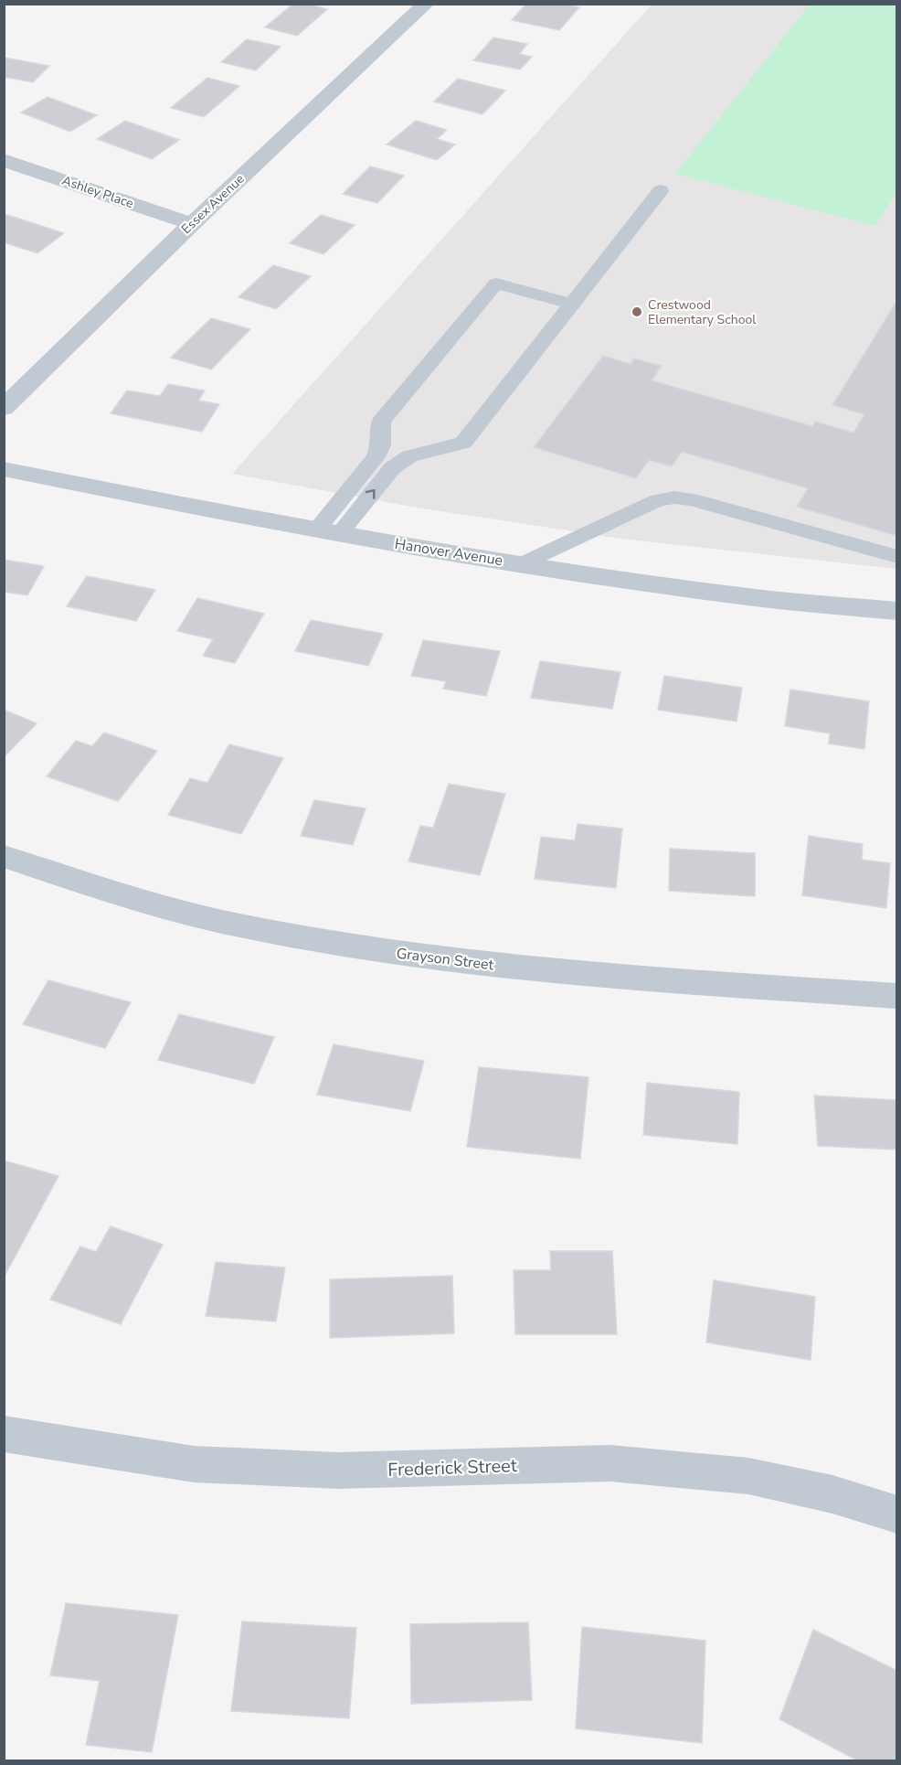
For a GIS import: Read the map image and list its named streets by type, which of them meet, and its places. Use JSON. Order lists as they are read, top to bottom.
{
  "streets": {
    "street": [
      "Ashley Place",
      "Essex Avenue",
      "Hanover Avenue",
      "Grayson Street",
      "Frederick Street"
    ]
  },
  "crossings": [
    ["Ashley Place", "Essex Avenue"]
  ],
  "places": ["Crestwood Elementary School"]
}
